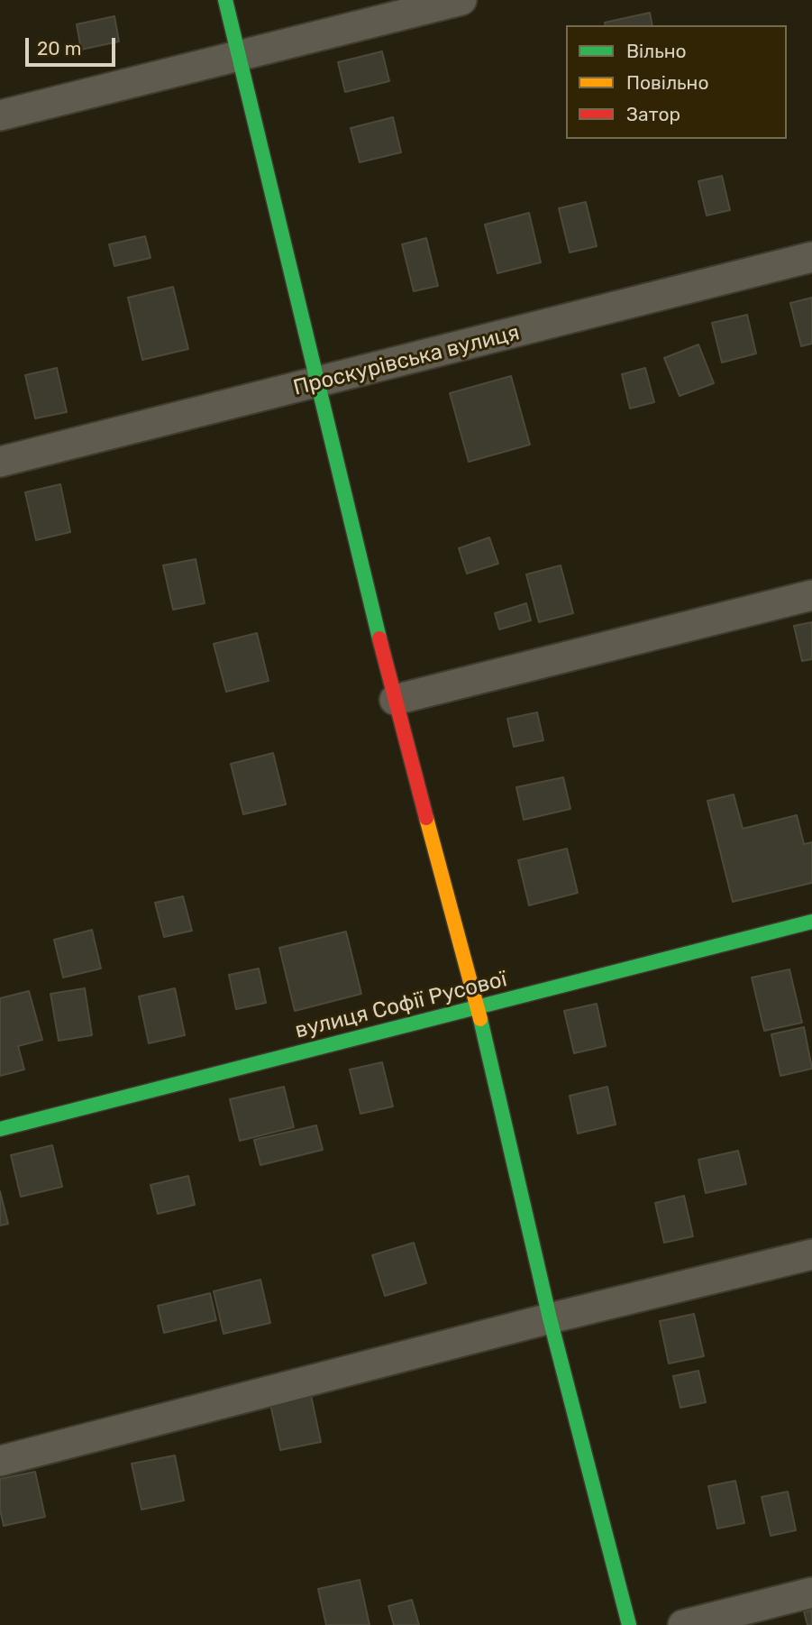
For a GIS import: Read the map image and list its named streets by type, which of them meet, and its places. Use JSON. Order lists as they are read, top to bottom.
{
  "streets": {
    "street": ["Проскурівська вулиця", "вулиця Софії Русової"]
  },
  "legend": ["Вільно", "Повільно", "Затор"],
  "scale_bar": "20 m"
}
